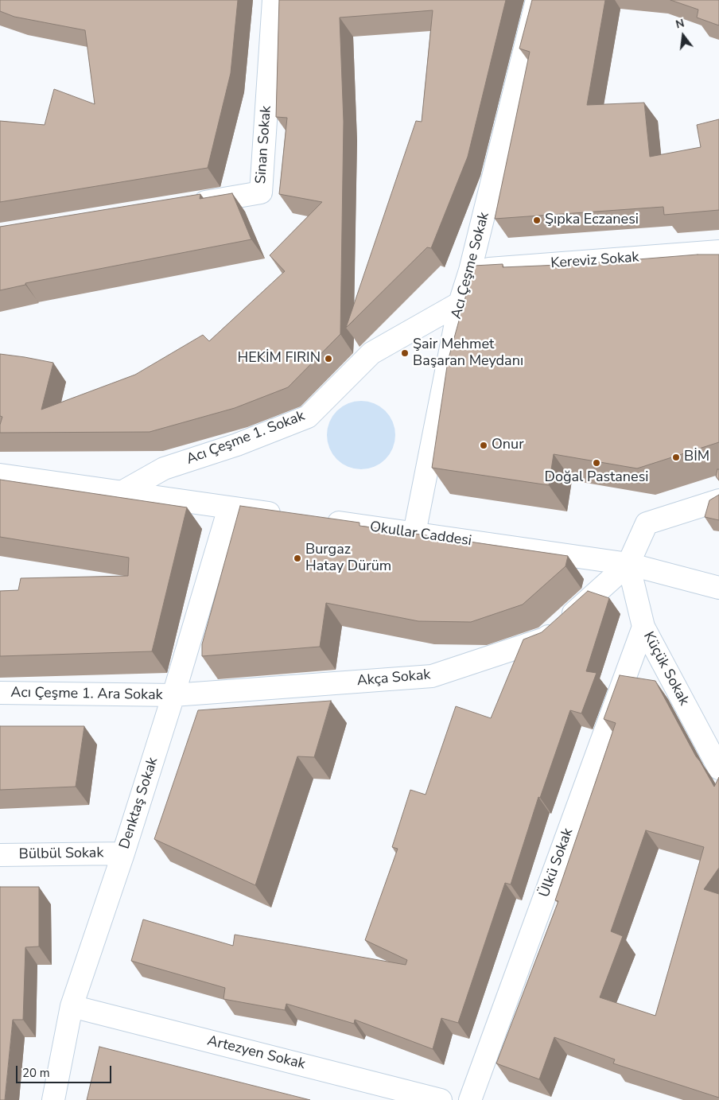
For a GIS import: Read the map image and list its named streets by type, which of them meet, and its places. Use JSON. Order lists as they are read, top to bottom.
{
  "streets": {
    "street": [
      "Sinan Sokak",
      "Kereviz Sokak",
      "Acı Çeşme Sokak",
      "Acı Çeşme 1. Sokak",
      "Okullar Caddesi",
      "Küçük Sokak",
      "Akça Sokak",
      "Acı Çeşme 1. Ara Sokak",
      "Denktaş Sokak",
      "Bülbül Sokak",
      "Ülkü Sokak",
      "Artezyen Sokak"
    ]
  },
  "crossings": [
    ["Kereviz Sokak", "Acı Çeşme Sokak"],
    ["Acı Çeşme Sokak", "Acı Çeşme 1. Sokak"],
    ["Acı Çeşme Sokak", "Okullar Caddesi"],
    ["Okullar Caddesi", "Küçük Sokak"],
    ["Okullar Caddesi", "Akça Sokak"],
    ["Küçük Sokak", "Akça Sokak"],
    ["Küçük Sokak", "Ülkü Sokak"],
    ["Akça Sokak", "Acı Çeşme 1. Ara Sokak"],
    ["Akça Sokak", "Denktaş Sokak"],
    ["Acı Çeşme 1. Ara Sokak", "Denktaş Sokak"],
    ["Denktaş Sokak", "Bülbül Sokak"],
    ["Denktaş Sokak", "Artezyen Sokak"]
  ],
  "places": [
    "Şıpka Eczanesi",
    "Şair Mehmet Başaran Meydanı",
    "HEKİM FIRIN",
    "Onur",
    "BİM",
    "Doğal Pastanesi",
    "Burgaz Hatay Dürüm"
  ],
  "scale_bar": "20 m",
  "north": "top"
}
